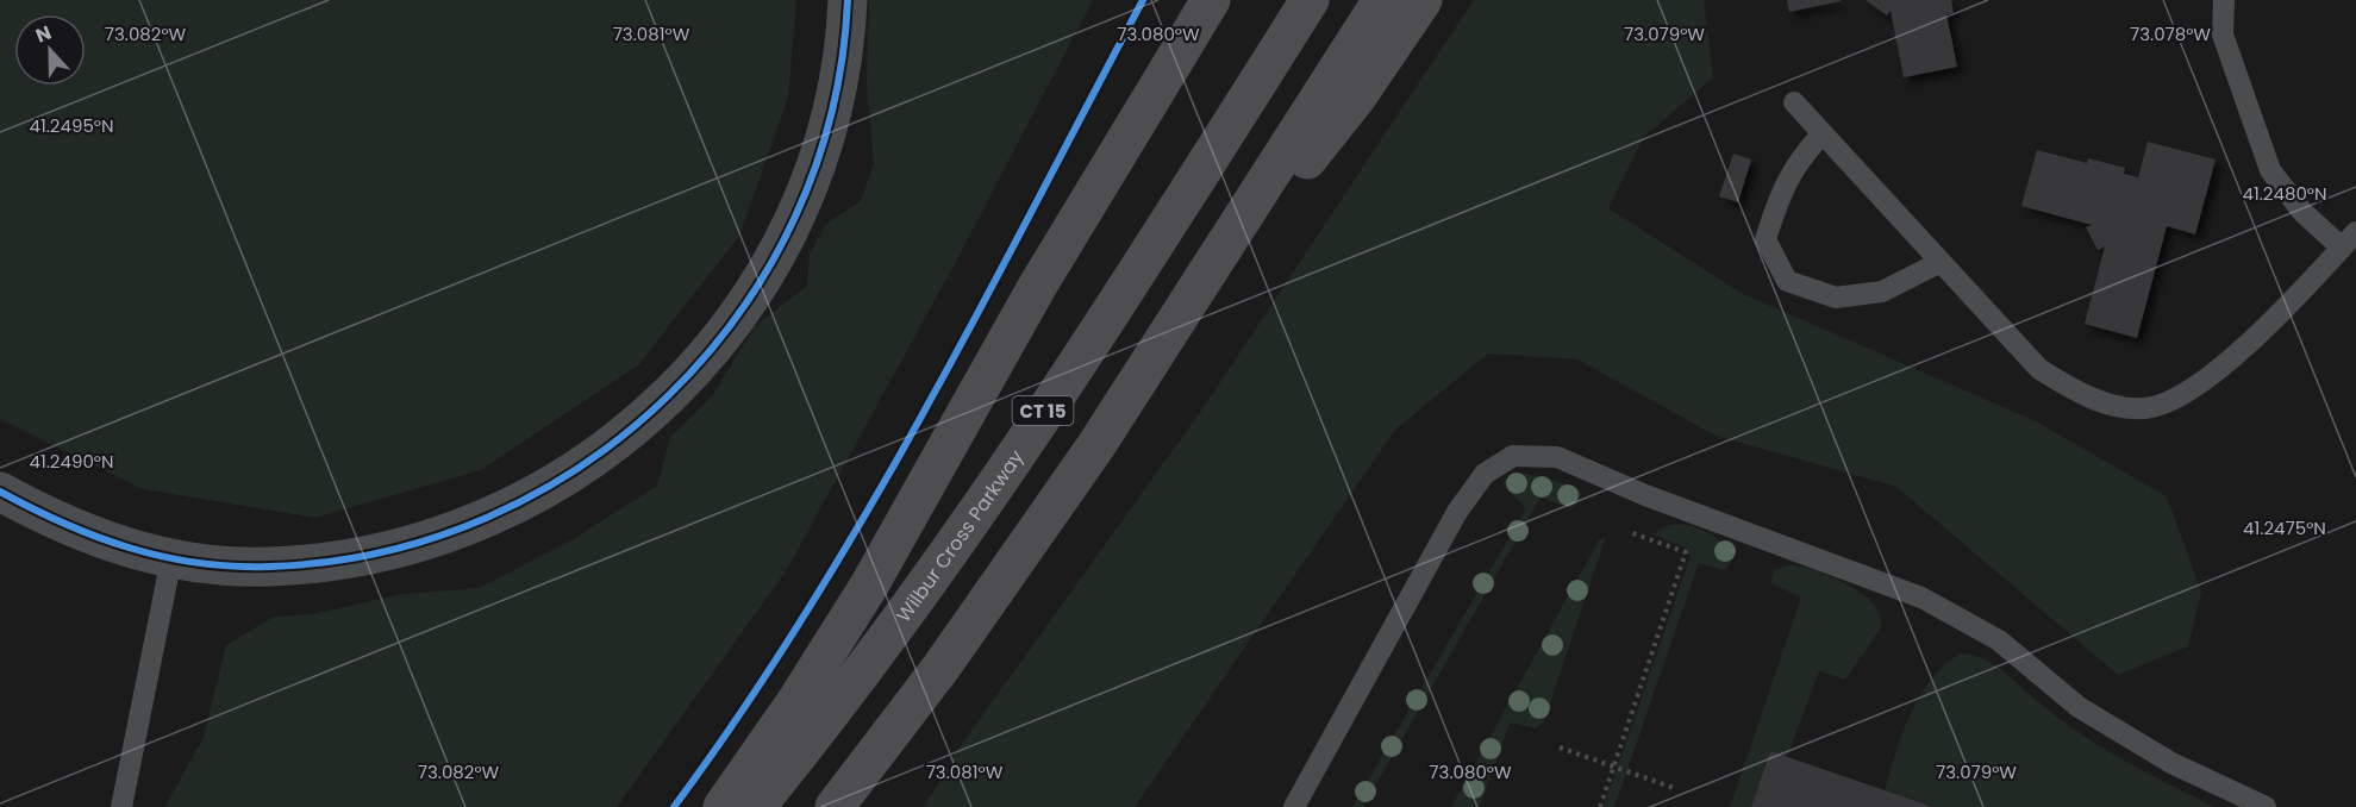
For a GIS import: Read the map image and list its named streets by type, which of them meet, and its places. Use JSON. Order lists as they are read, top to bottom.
{
  "streets": {
    "highway": ["CT 15", "Wilbur Cross Parkway"]
  },
  "north": "top",
  "coordinates": [
    "73.082°W",
    "73.081°W",
    "73.080°W",
    "73.079°W",
    "73.078°W",
    "41.2495°N",
    "41.2480°N",
    "41.2490°N",
    "41.2475°N"
  ]
}
